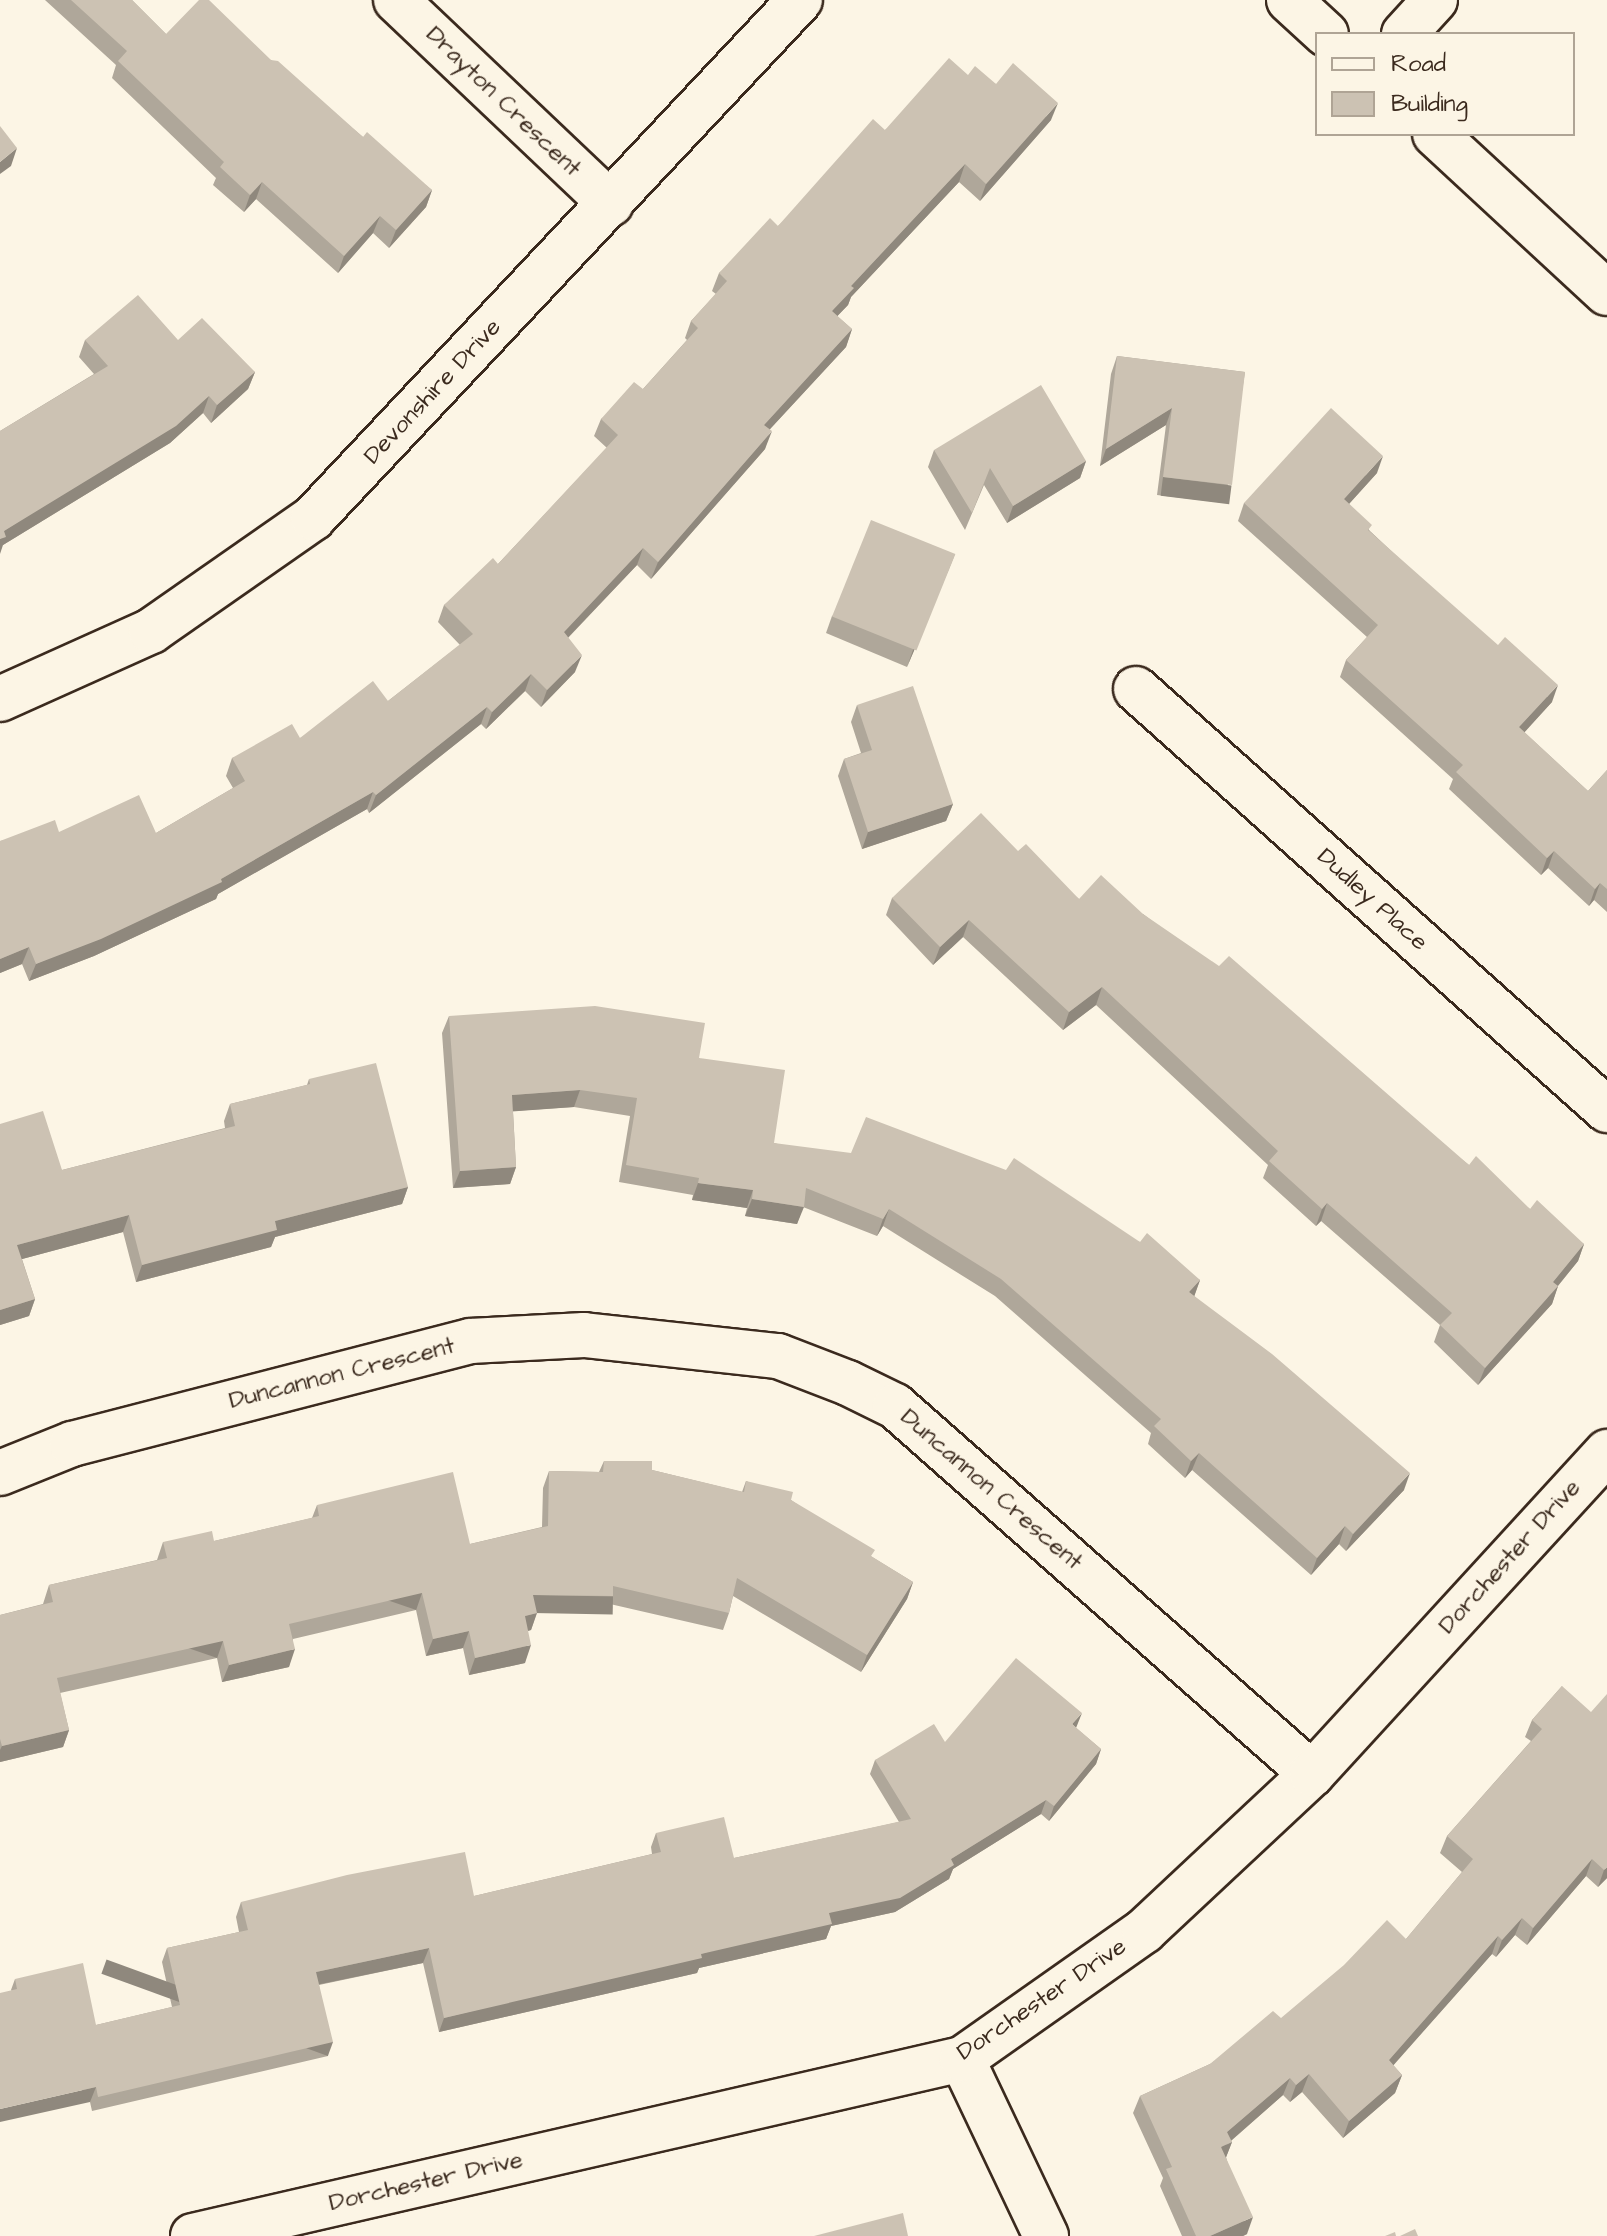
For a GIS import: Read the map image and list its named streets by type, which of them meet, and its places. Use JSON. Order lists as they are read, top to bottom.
{
  "streets": {
    "street": [
      "Drayton Crescent",
      "Devonshire Drive",
      "Dudley Place",
      "Duncannon Crescent",
      "Dorchester Drive"
    ]
  },
  "crossings": [
    ["Drayton Crescent", "Devonshire Drive"],
    ["Duncannon Crescent", "Dorchester Drive"]
  ],
  "legend": ["Road", "Building"]
}
